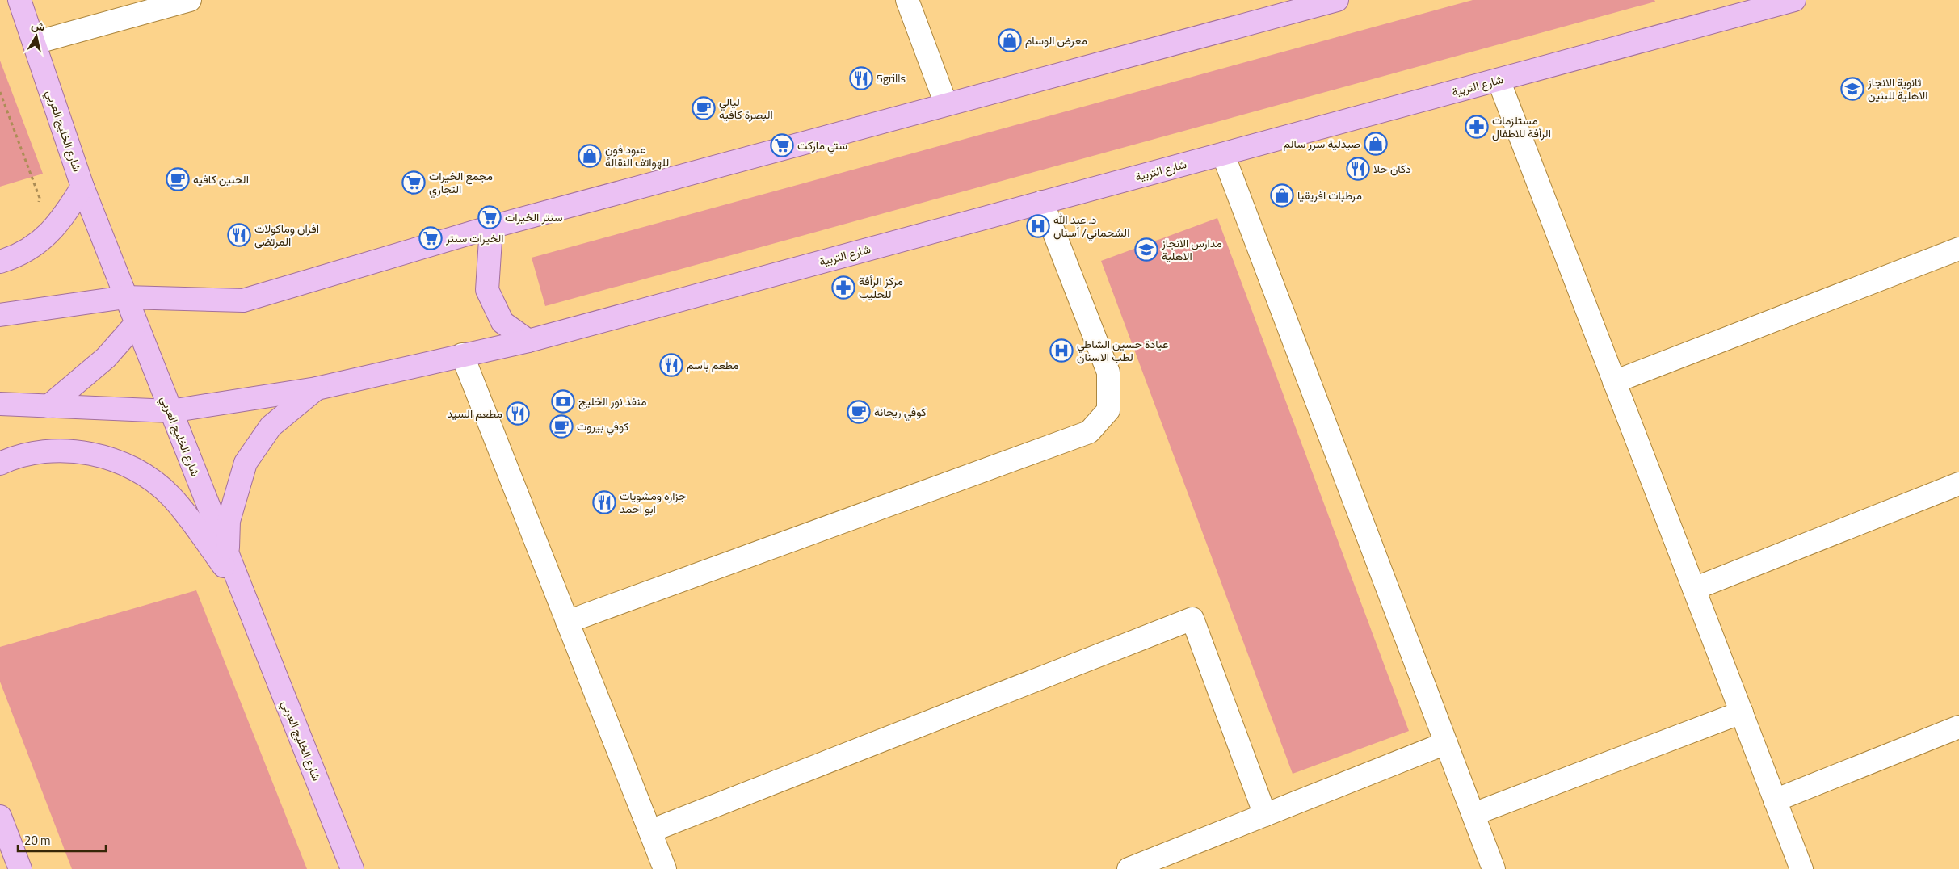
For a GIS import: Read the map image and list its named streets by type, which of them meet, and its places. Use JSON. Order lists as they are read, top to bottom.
{
  "streets": {
    "main road": ["شارع التربية", "شارع الخليج العربي"]
  },
  "crossings": [
    ["شارع التربية", "شارع الخليج العربي"]
  ],
  "places": {
    "shop": [
      "معرض الوسام",
      "صيدلية سرر سالم",
      "عبود فون للهواتف النقالهً",
      "مرطبات افريقيا"
    ],
    "restaurant": [
      "5grills",
      "دكان حلا",
      "افران وماكولات المرتضى",
      "مطعم باسم",
      "مطعم السيد",
      "جزاره ومشويات ابو احمد"
    ],
    "school or university": ["ثانوية الانجاز الاهلية للبنين", "مدارس الانجاز الاهلية"],
    "cafe": [
      "ليالي البصرة كافيه",
      "الحنين كافيه",
      "كوفي ريحانة",
      "كوفي بيروت"
    ],
    "pharmacy": ["مستلزمات الرأفة للاطفال", "مركز الرأفة للحليب"],
    "supermarket": [
      "ستي ماركت",
      "مجمع الخيرات التجاري",
      "سنتر الخيرات",
      "الخيرات سنتر"
    ],
    "hospital": ["د. عبد الله الشحماني/ أسنان", "عيادة حسين الشاطي لطب الاسنان"],
    "bank": ["منفذ نور الخليج"]
  },
  "scale_bar": "20 m",
  "north": "top"
}
